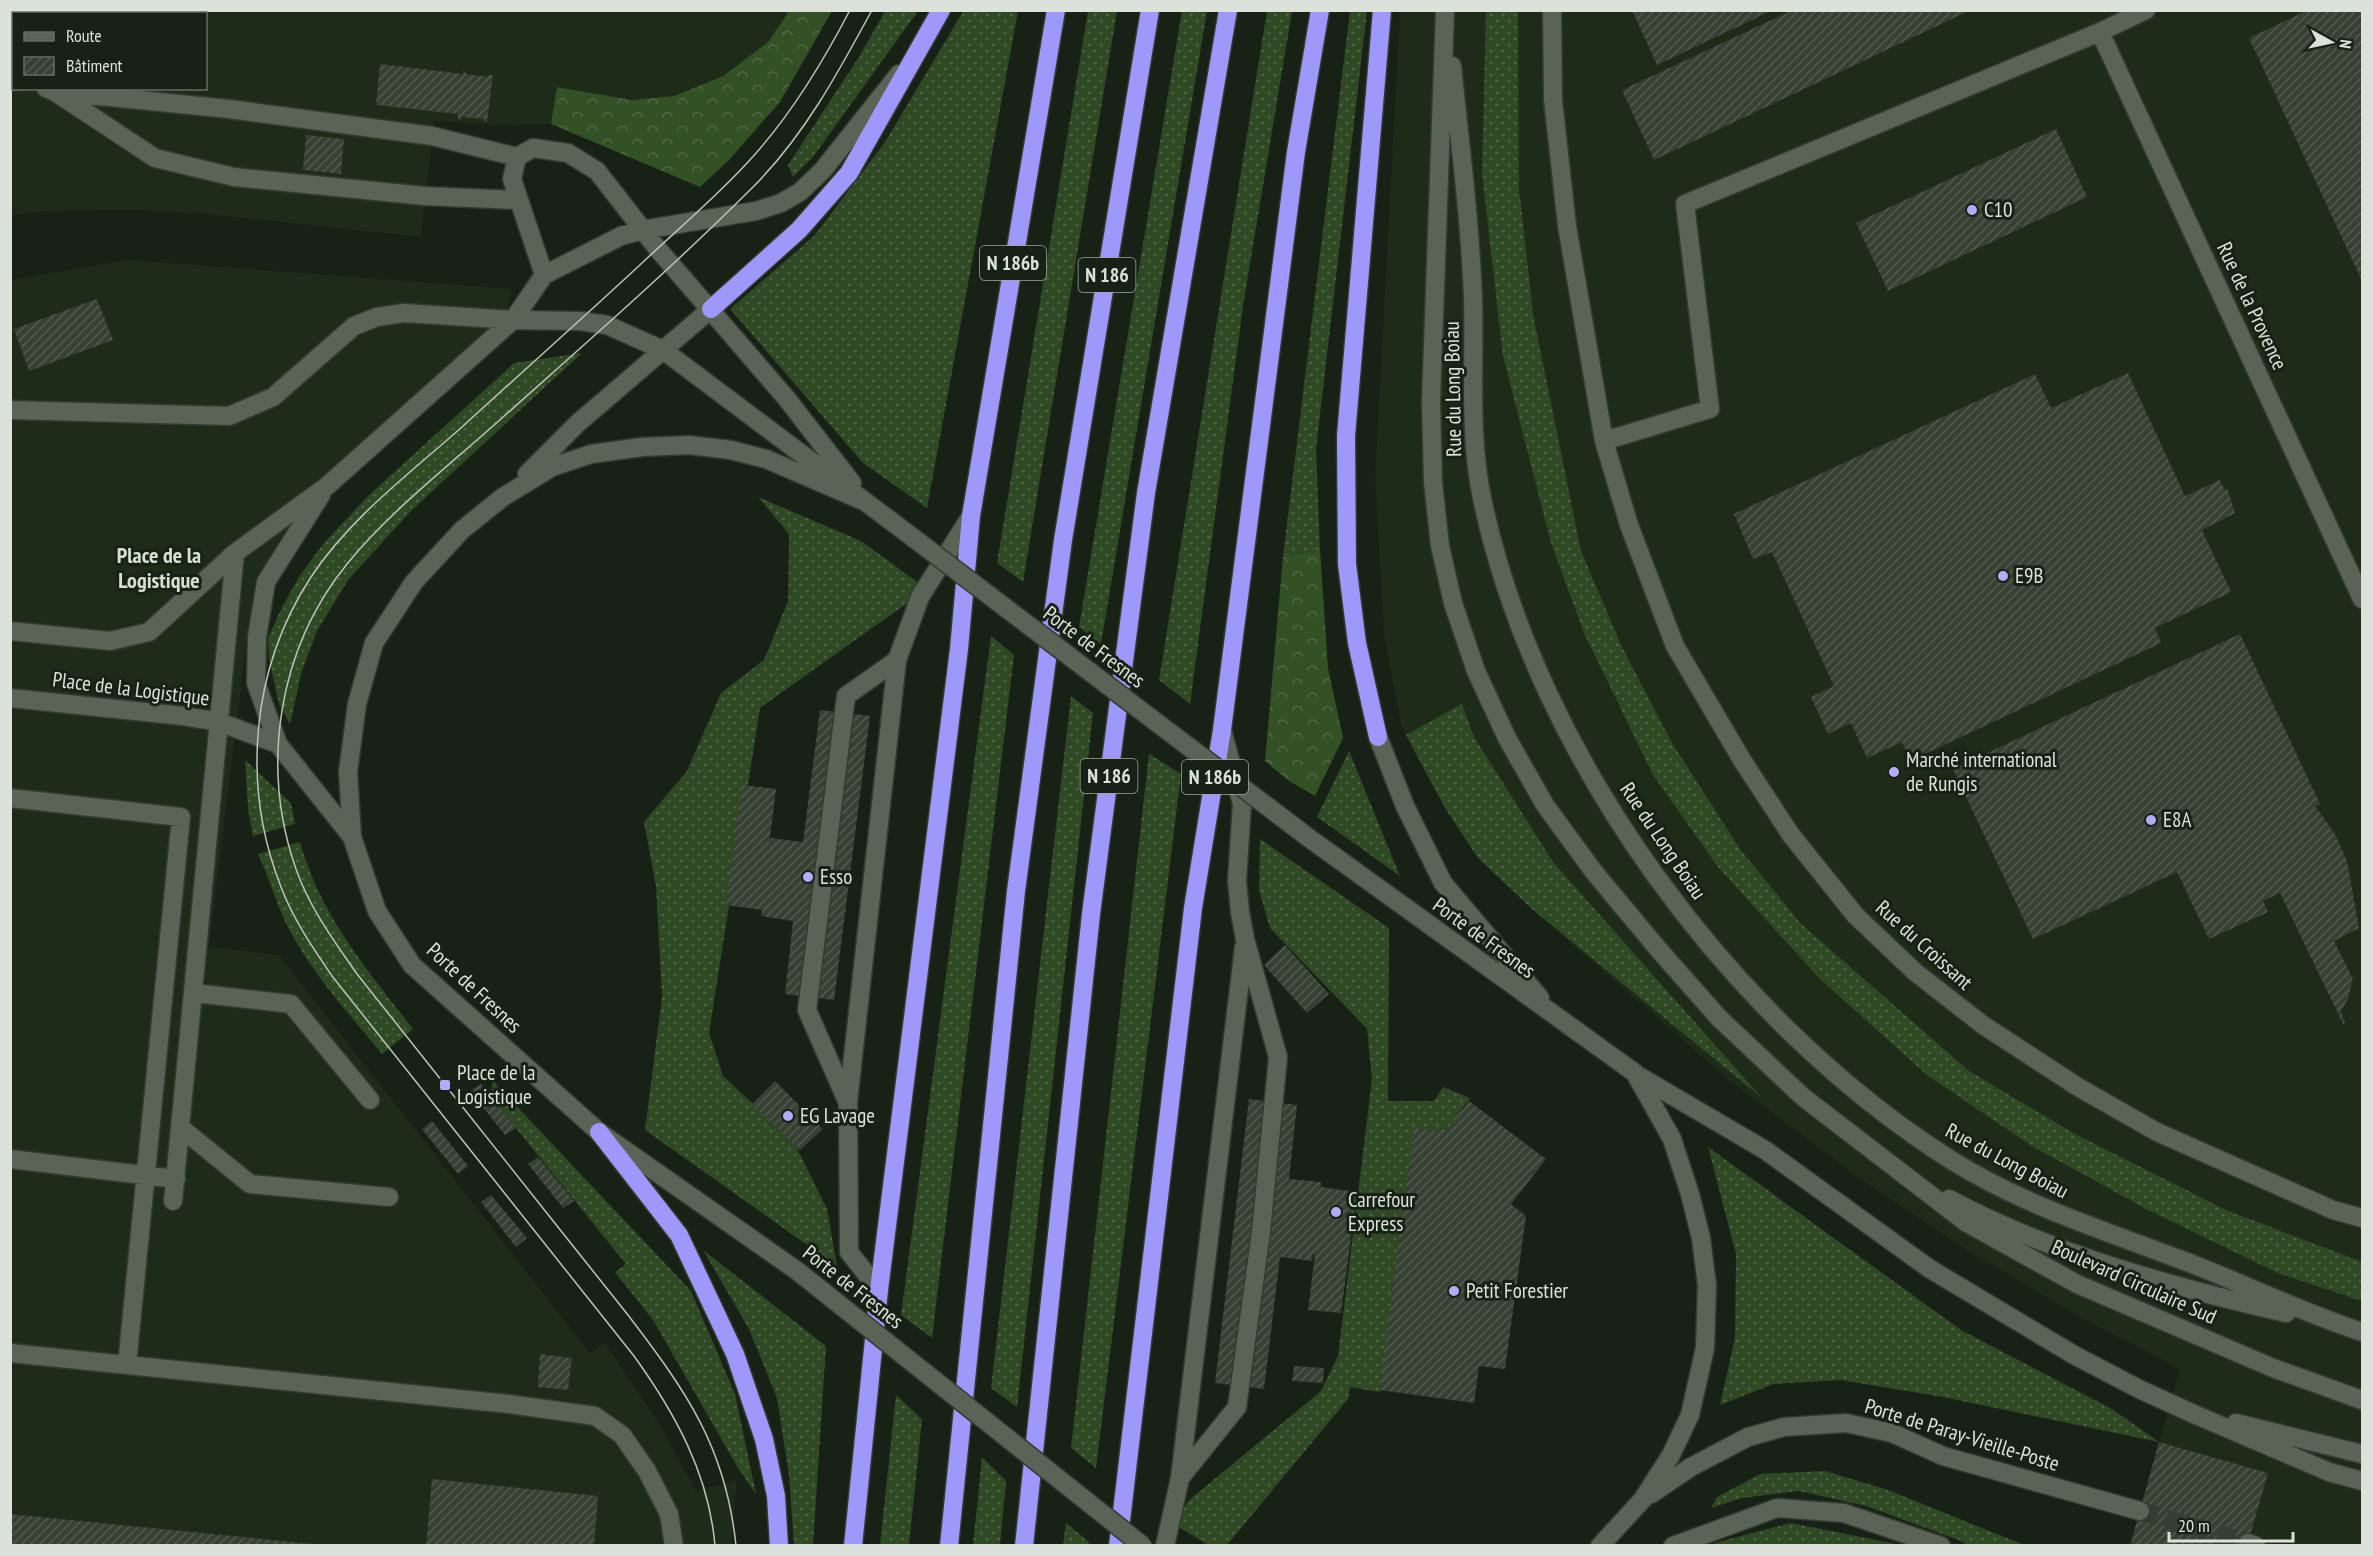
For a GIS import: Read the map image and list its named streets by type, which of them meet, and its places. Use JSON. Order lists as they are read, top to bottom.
{
  "streets": {
    "highway": ["N 186b", "N 186"],
    "street": [
      "Rue de la Provence",
      "Rue du Long Boiau",
      "Porte de Fresnes",
      "Place de la Logistique",
      "Rue du Croissant",
      "Boulevard Circulaire Sud",
      "Porte de Paray-Vieille-Poste"
    ]
  },
  "crossings": [
    ["Rue du Long Boiau", "Boulevard Circulaire Sud"],
    ["Porte de Fresnes", "Place de la Logistique"],
    ["Porte de Fresnes", "Porte de Paray-Vieille-Poste"]
  ],
  "districts": ["Place de la Logistique"],
  "places": {
    "other": [
      "C10",
      "E9B",
      "Marché international de Rungis",
      "E8A",
      "Esso",
      "EG Lavage",
      "Carrefour Express",
      "Petit Forestier"
    ],
    "transit": ["Place de la Logistique"]
  },
  "legend": ["Route", "Bâtiment"],
  "scale_bar": "20 m",
  "north": "right"
}
